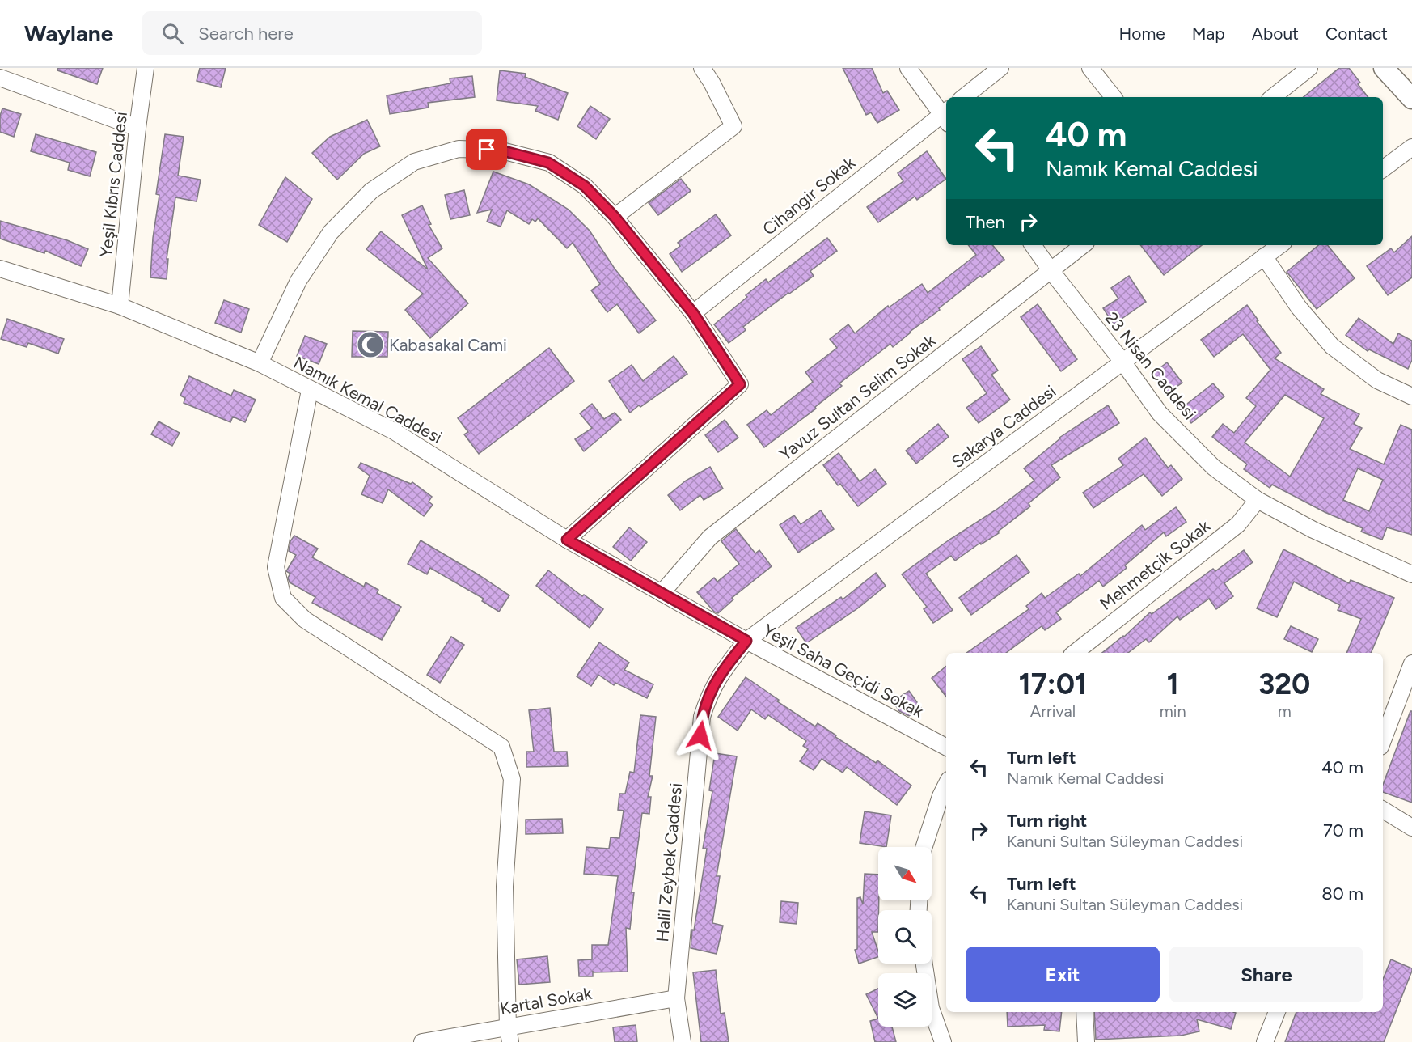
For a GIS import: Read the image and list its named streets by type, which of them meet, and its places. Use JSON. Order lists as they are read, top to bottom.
{
  "streets": {
    "street": [
      "Yeşil Kıbrıs Caddesi",
      "Cihangir Sokak",
      "23 Nisan Caddesi",
      "Yavuz Sultan Selim Sokak",
      "Namık Kemal Caddesi",
      "Sakarya Caddesi",
      "Mehmetçik Sokak",
      "Yeşil Saha Geçidi Sokak",
      "Halil Zeybek Caddesi",
      "Kartal Sokak"
    ]
  },
  "crossings": [
    ["Yeşil Kıbrıs Caddesi", "Namık Kemal Caddesi"],
    ["23 Nisan Caddesi", "Yavuz Sultan Selim Sokak"],
    ["23 Nisan Caddesi", "Sakarya Caddesi"],
    ["23 Nisan Caddesi", "Mehmetçik Sokak"],
    ["Yavuz Sultan Selim Sokak", "Namık Kemal Caddesi"],
    ["Namık Kemal Caddesi", "Sakarya Caddesi"],
    ["Namık Kemal Caddesi", "Yeşil Saha Geçidi Sokak"],
    ["Namık Kemal Caddesi", "Halil Zeybek Caddesi"],
    ["Sakarya Caddesi", "Yeşil Saha Geçidi Sokak"],
    ["Sakarya Caddesi", "Halil Zeybek Caddesi"],
    ["Yeşil Saha Geçidi Sokak", "Halil Zeybek Caddesi"],
    ["Halil Zeybek Caddesi", "Kartal Sokak"]
  ],
  "places": {
    "mosque": ["Kabasakal Cami"]
  },
  "north": "bottom right",
  "page": {
    "header": "Waylane",
    "search": "Search here",
    "nav": [
      "Home",
      "Map",
      "About",
      "Contact"
    ],
    "turn": ["40 m", "Namık Kemal Caddesi"],
    "then": "Then",
    "eta": [
      "17:01",
      "Arrival",
      "1",
      "min",
      "320",
      "m"
    ],
    "list": [
      {
        "name": "Turn left",
        "note": "Namık Kemal Caddesi",
        "value": "40 m"
      },
      {
        "name": "Turn right",
        "note": "Kanuni Sultan Süleyman Caddesi",
        "value": "70 m"
      },
      {
        "name": "Turn left",
        "note": "Kanuni Sultan Süleyman Caddesi",
        "value": "80 m"
      }
    ],
    "buttons": ["Exit", "Share"]
  }
}
